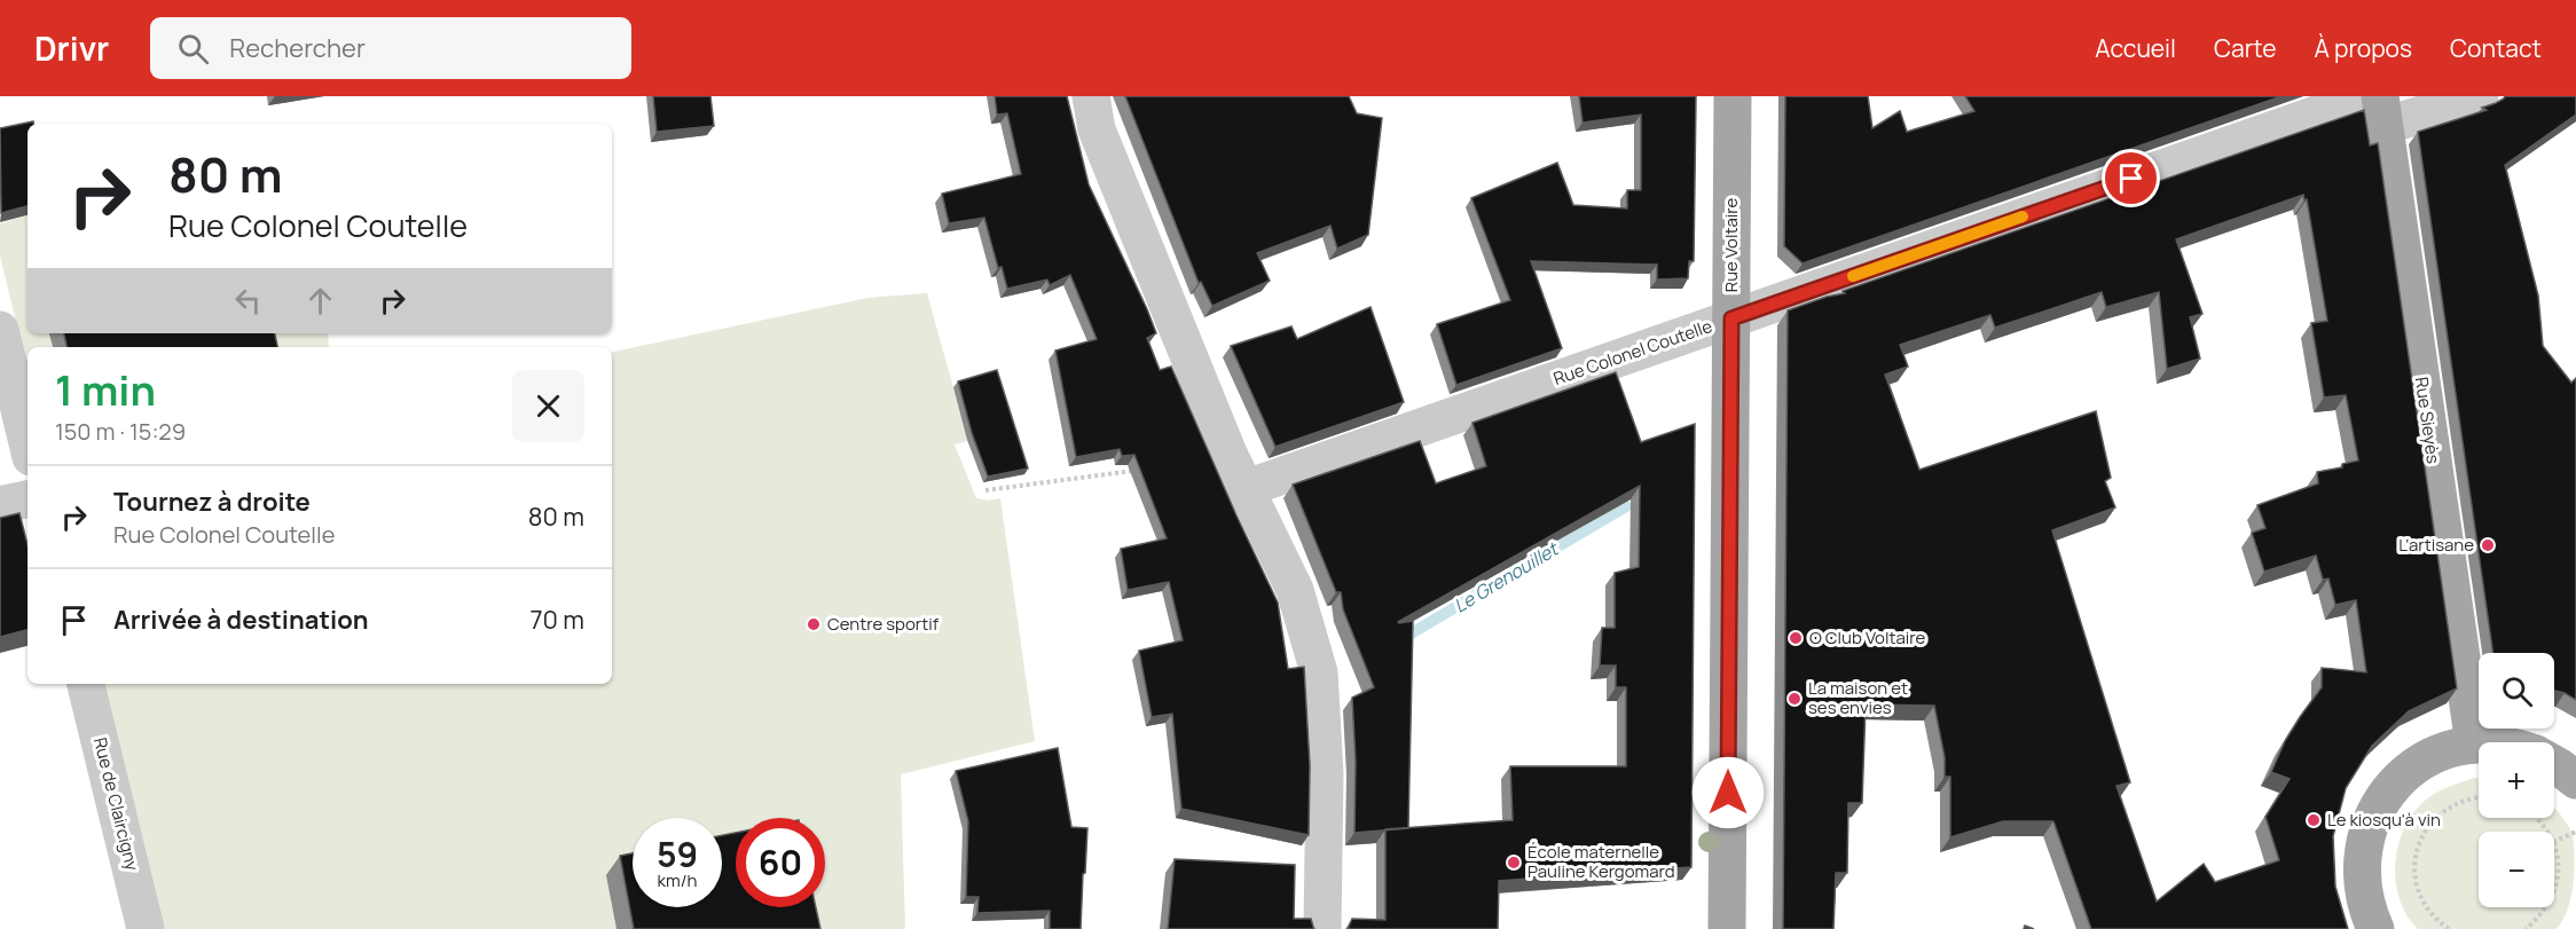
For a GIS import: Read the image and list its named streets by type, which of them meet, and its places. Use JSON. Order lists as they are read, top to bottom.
{
  "streets": {
    "main road": ["Rue Voltaire", "Rue Sieyès"],
    "street": ["Rue Colonel Coutelle", "Rue de Claircigny"]
  },
  "crossings": [
    ["Rue Voltaire", "Rue Colonel Coutelle"],
    ["Rue Colonel Coutelle", "Rue Sieyès"]
  ],
  "water": ["Le Grenouillet"],
  "places": [
    "L’artisane",
    "Centre sportif",
    "O Club Voltaire",
    "La maison et ses envies",
    "Le kiosqu'à vin",
    "École maternelle Pauline Kergomard"
  ],
  "page": {
    "header": "Drivr",
    "search": "Rechercher",
    "nav": [
      "Accueil",
      "Carte",
      "À propos",
      "Contact"
    ],
    "turn": ["80 m", "Rue Colonel Coutelle"],
    "heading": ["1 min", "150 m · 15:29"],
    "list": [
      {
        "name": "Tournez à droite",
        "note": "Rue Colonel Coutelle",
        "value": "80 m"
      },
      {
        "name": "Arrivée à destination",
        "value": "70 m"
      }
    ],
    "map_buttons": ["+", "−"],
    "speed": "59 km/h",
    "limit": "60"
  }
}
